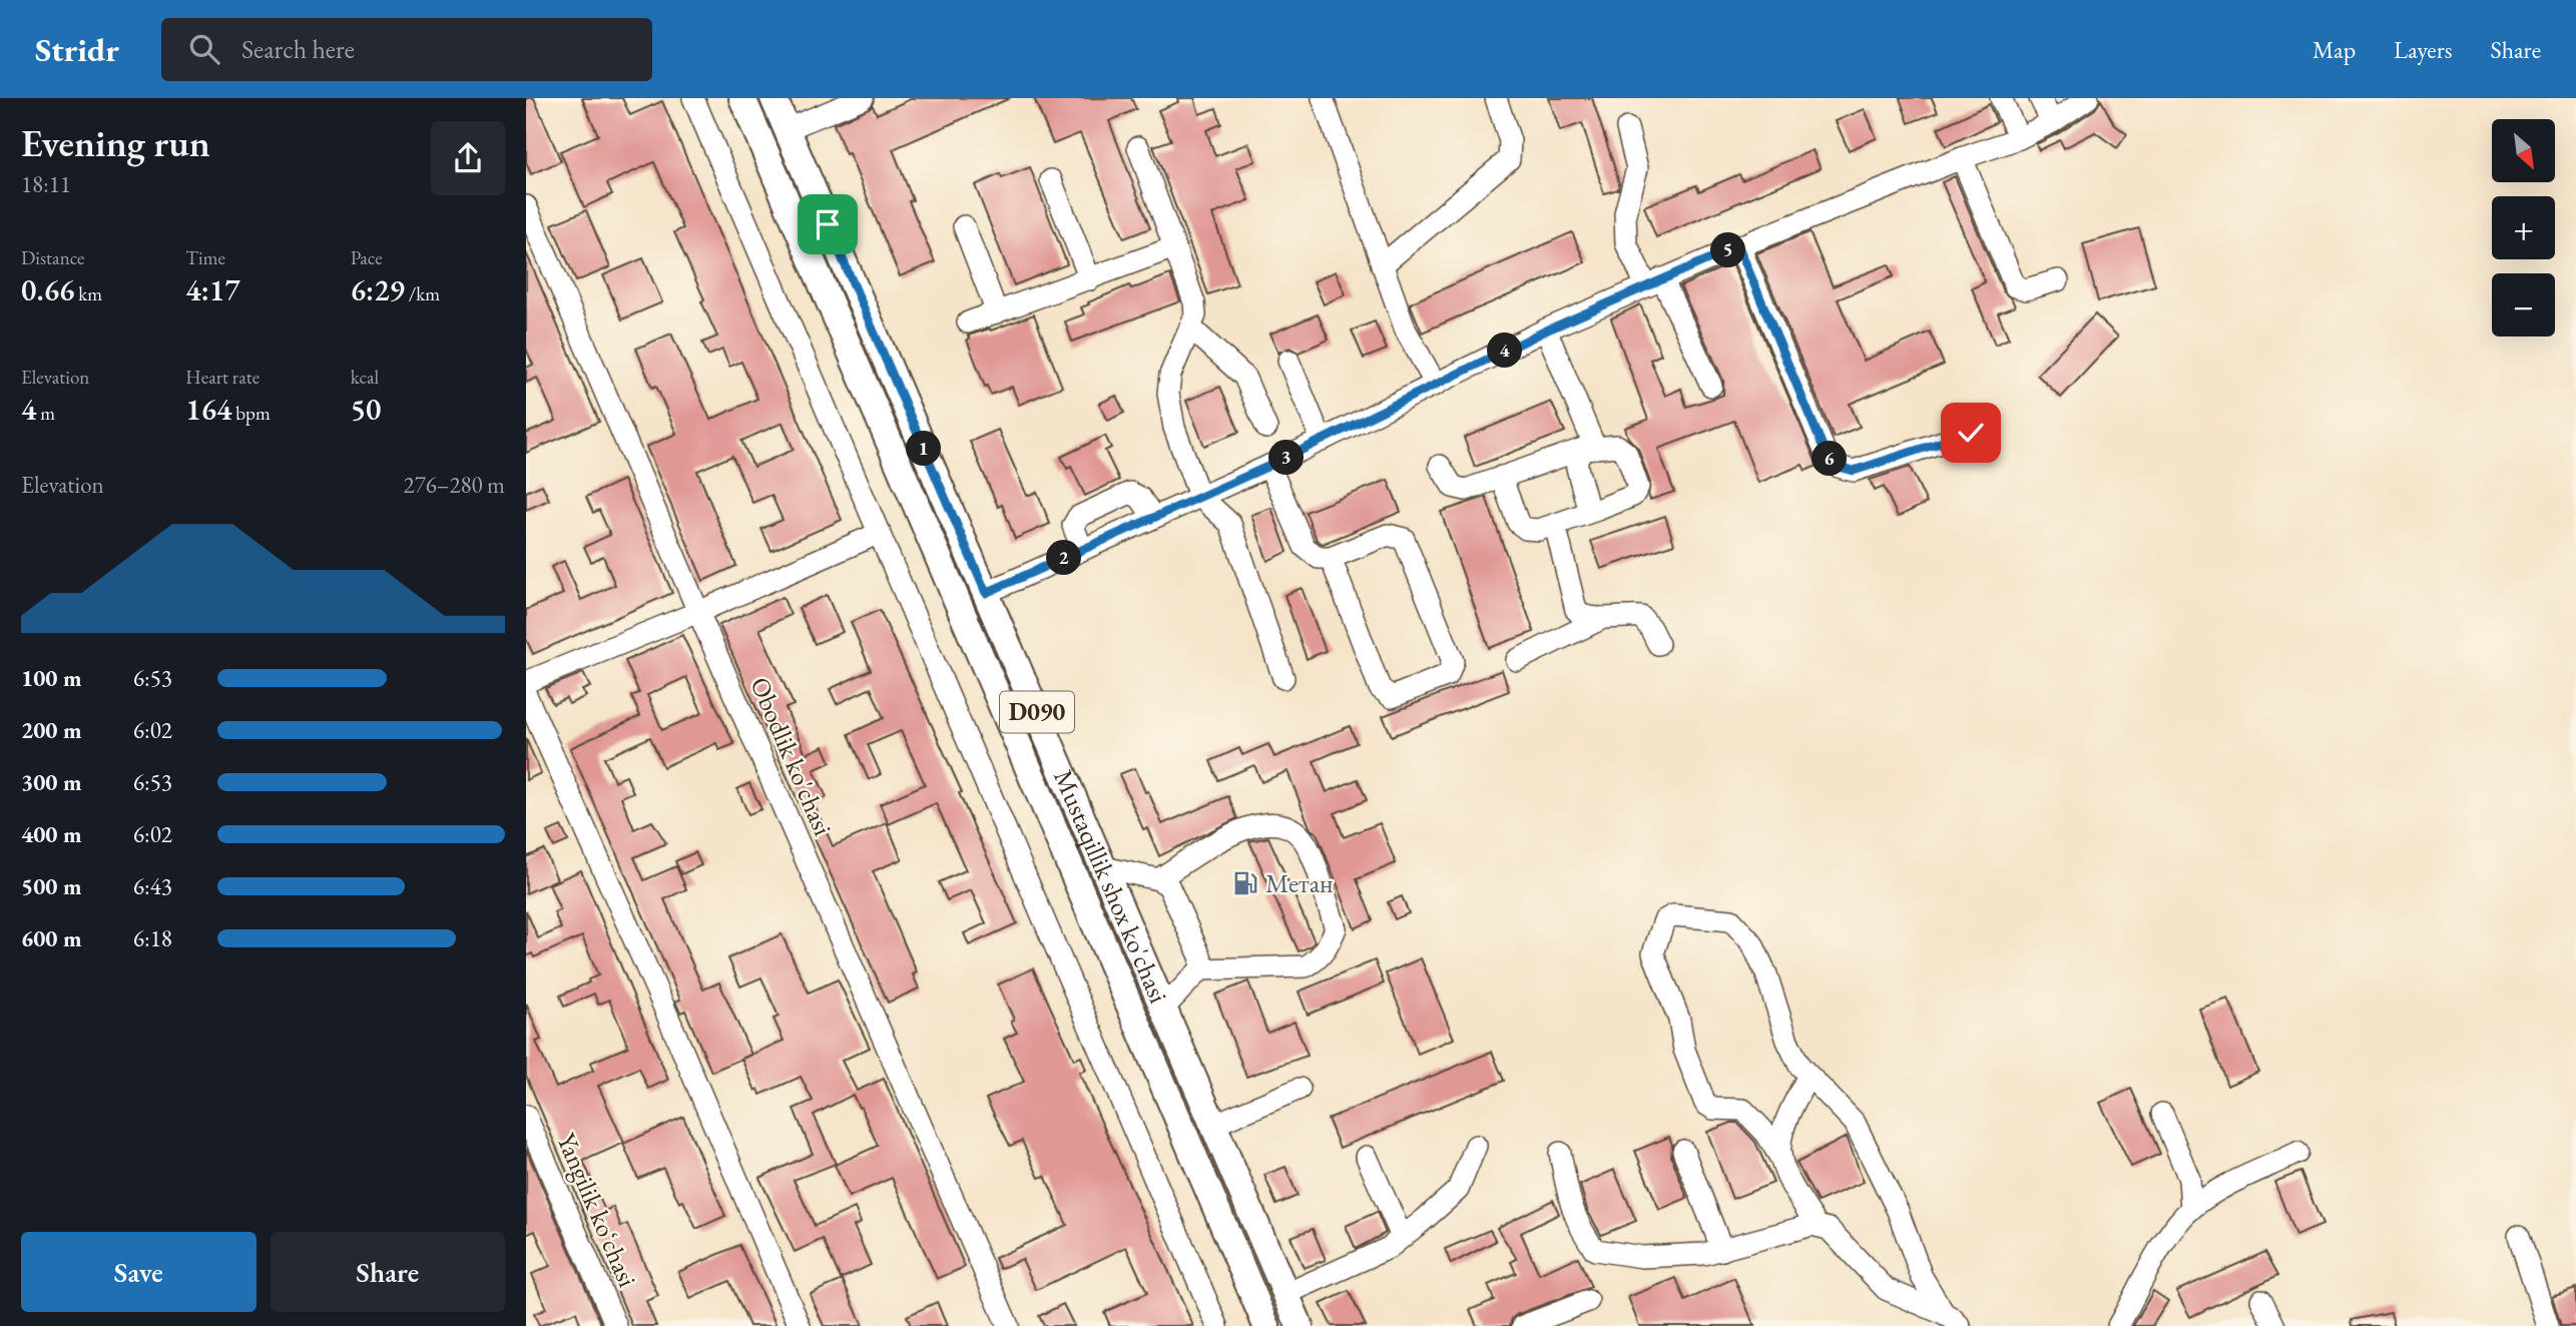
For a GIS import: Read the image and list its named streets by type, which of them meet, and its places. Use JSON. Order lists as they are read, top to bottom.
{
  "streets": {
    "main road": ["D090", "Mustaqillik shox ko'chasi"],
    "street": ["Obodlik ko'chasi", "Yangilik koʻchasi"]
  },
  "places": {
    "fuel station": ["Метан"]
  },
  "north": "bottom right",
  "page": {
    "header": "Stridr",
    "search": "Search here",
    "nav": ["Map", "Layers", "Share"],
    "heading": ["Evening run", "18:11"],
    "map_buttons": ["+", "−"],
    "stats": [
      ["Distance", "0.66 km"],
      ["Time", "4:17"],
      ["Pace", "6:29 /km"],
      ["Elevation", "4 m"],
      ["Heart rate", "164 bpm"],
      ["kcal", "50"]
    ],
    "pins": [
      "5",
      "4",
      "1",
      "3",
      "6",
      "2"
    ],
    "chart": ["Elevation", "276–280 m"],
    "list": [
      {
        "name": "100 m",
        "note": "6:53"
      },
      {
        "name": "200 m",
        "note": "6:02"
      },
      {
        "name": "300 m",
        "note": "6:53"
      },
      {
        "name": "400 m",
        "note": "6:02"
      },
      {
        "name": "500 m",
        "note": "6:43"
      },
      {
        "name": "600 m",
        "note": "6:18"
      }
    ],
    "buttons": ["Save", "Share"]
  }
}
